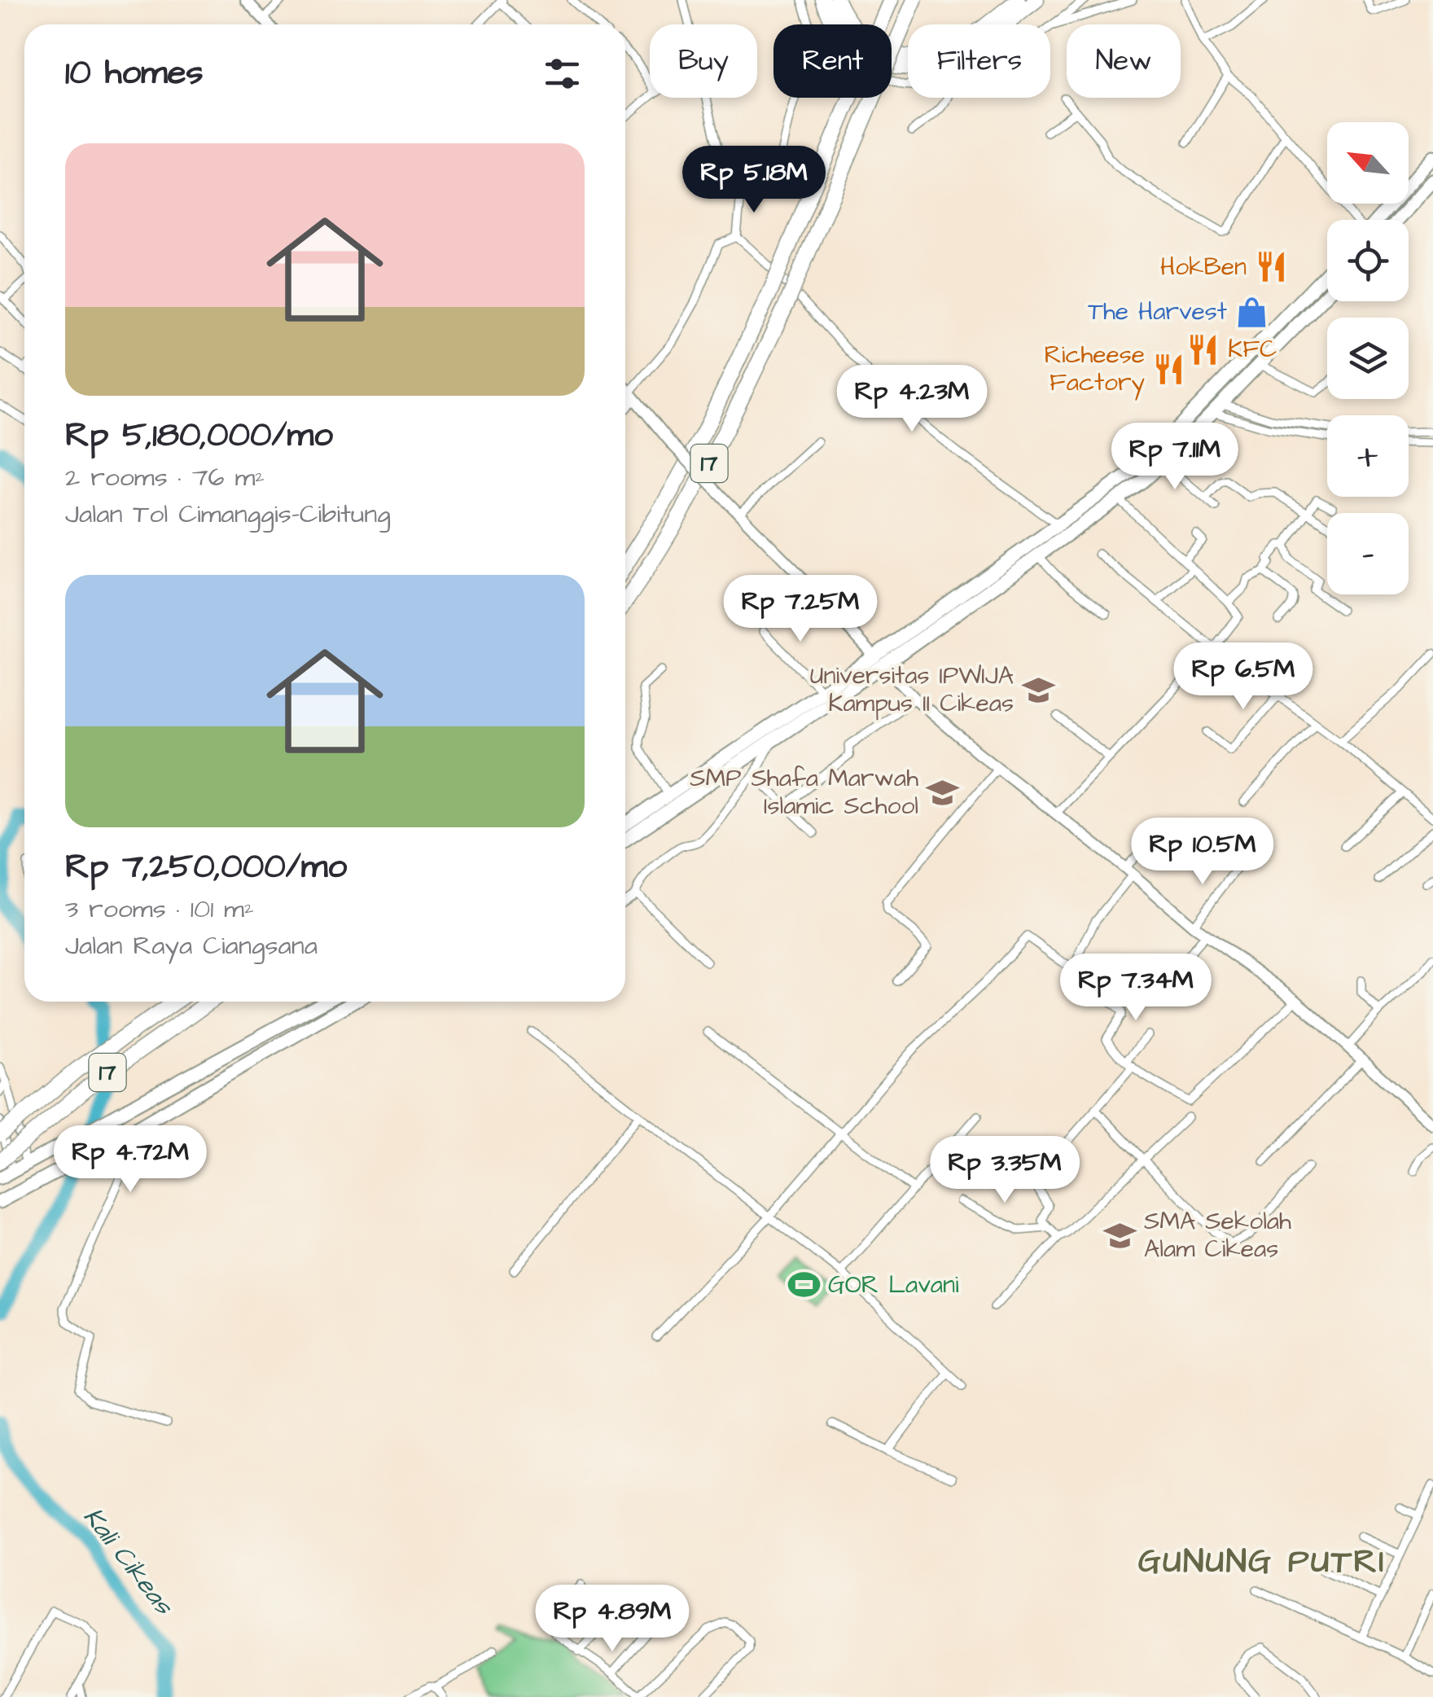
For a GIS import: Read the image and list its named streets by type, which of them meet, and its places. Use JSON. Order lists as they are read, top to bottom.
{
  "streets": {
    "highway": ["17"]
  },
  "districts": ["GUNUNG PUTRI"],
  "water": ["Kali Cikeas"],
  "places": {
    "restaurant": ["HokBen", "KFC", "Richeese Factory"],
    "shop": ["The Harvest"],
    "school or university": ["Universitas IPWIJA Kampus II Cikeas", "SMP Shafa Marwah Islamic School", "SMA Sekolah Alam Cikeas"],
    "sports": ["GOR Lavani"]
  },
  "north": "top left",
  "page": {
    "chip": [
      "Buy",
      "Rent",
      "Filters",
      "New"
    ],
    "heading": "10 homes",
    "map_buttons": ["+", "−"],
    "list": [
      {
        "name": "Rp 5,180,000/mo",
        "note": "2 rooms · 76 m² · Jalan Tol Cimanggis–Cibitung"
      },
      {
        "name": "Rp 7,250,000/mo",
        "note": "3 rooms · 101 m² · Jalan Raya Ciangsana"
      }
    ],
    "price": [
      "Rp 5.18M",
      "Rp 4.23M",
      "Rp 7.11M",
      "Rp 7.25M",
      "Rp 6.5M",
      "Rp 10.5M",
      "Rp 7.34M",
      "Rp 4.72M",
      "Rp 3.35M",
      "Rp 4.89M"
    ]
  }
}
